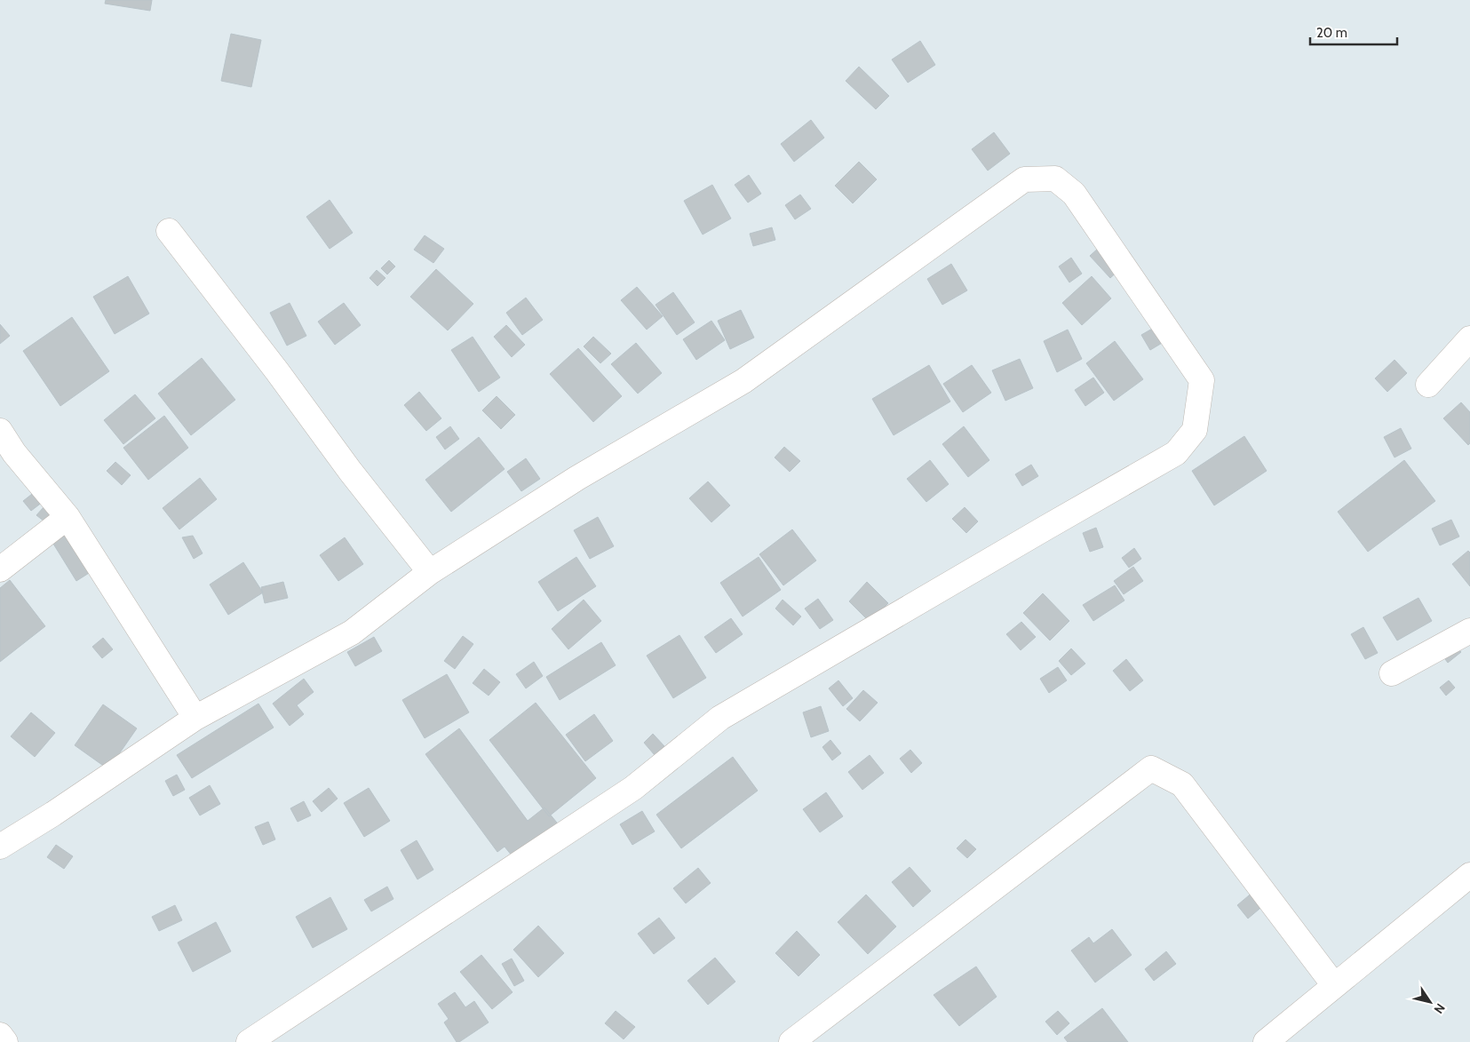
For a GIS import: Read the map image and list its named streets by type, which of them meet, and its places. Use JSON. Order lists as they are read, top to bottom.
{
  "scale_bar": "20 m",
  "north": "bottom right"
}
